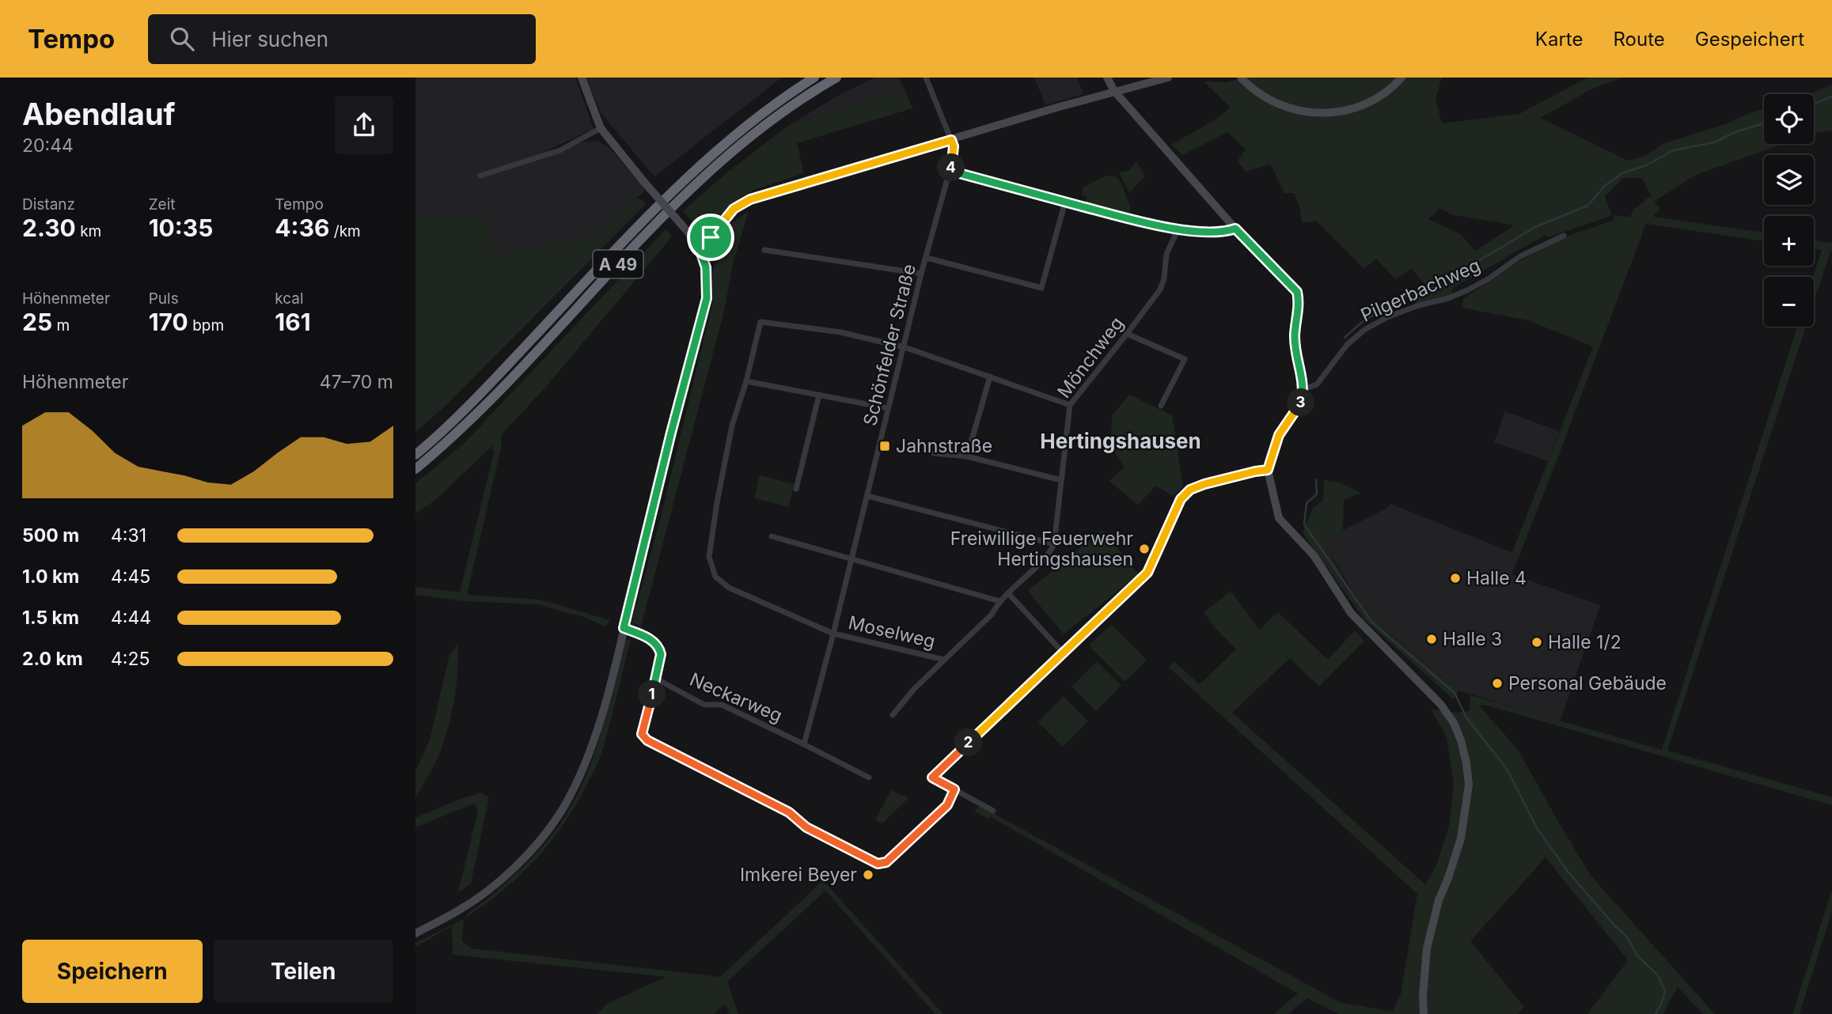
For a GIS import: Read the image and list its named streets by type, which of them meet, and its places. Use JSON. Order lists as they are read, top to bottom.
{
  "streets": {
    "highway": ["A 49"],
    "street": [
      "Pilgerbachweg",
      "Schönfelder Straße",
      "Mönchweg",
      "Moselweg",
      "Neckarweg"
    ]
  },
  "crossings": [
    ["Schönfelder Straße", "Moselweg"],
    ["Schönfelder Straße", "Neckarweg"]
  ],
  "districts": ["Hertingshausen"],
  "places": {
    "transit": ["Jahnstraße"],
    "other": [
      "Freiwillige Feuerwehr Hertingshausen",
      "Halle 4",
      "Halle 3",
      "Halle 1/2",
      "Personal Gebäude",
      "Imkerei Beyer"
    ]
  },
  "page": {
    "header": "Tempo",
    "search": "Hier suchen",
    "nav": ["Karte", "Route", "Gespeichert"],
    "heading": ["Abendlauf", "20:44"],
    "map_buttons": ["+", "−"],
    "pins": [
      "4",
      "3",
      "1",
      "2"
    ],
    "stats": [
      ["Distanz", "2.30 km"],
      ["Zeit", "10:35"],
      ["Tempo", "4:36 /km"],
      ["Höhenmeter", "25 m"],
      ["Puls", "170 bpm"],
      ["kcal", "161"]
    ],
    "chart": ["Höhenmeter", "47–70 m"],
    "list": [
      {
        "name": "500 m",
        "note": "4:31"
      },
      {
        "name": "1.0 km",
        "note": "4:45"
      },
      {
        "name": "1.5 km",
        "note": "4:44"
      },
      {
        "name": "2.0 km",
        "note": "4:25"
      }
    ],
    "buttons": ["Speichern", "Teilen"]
  }
}
